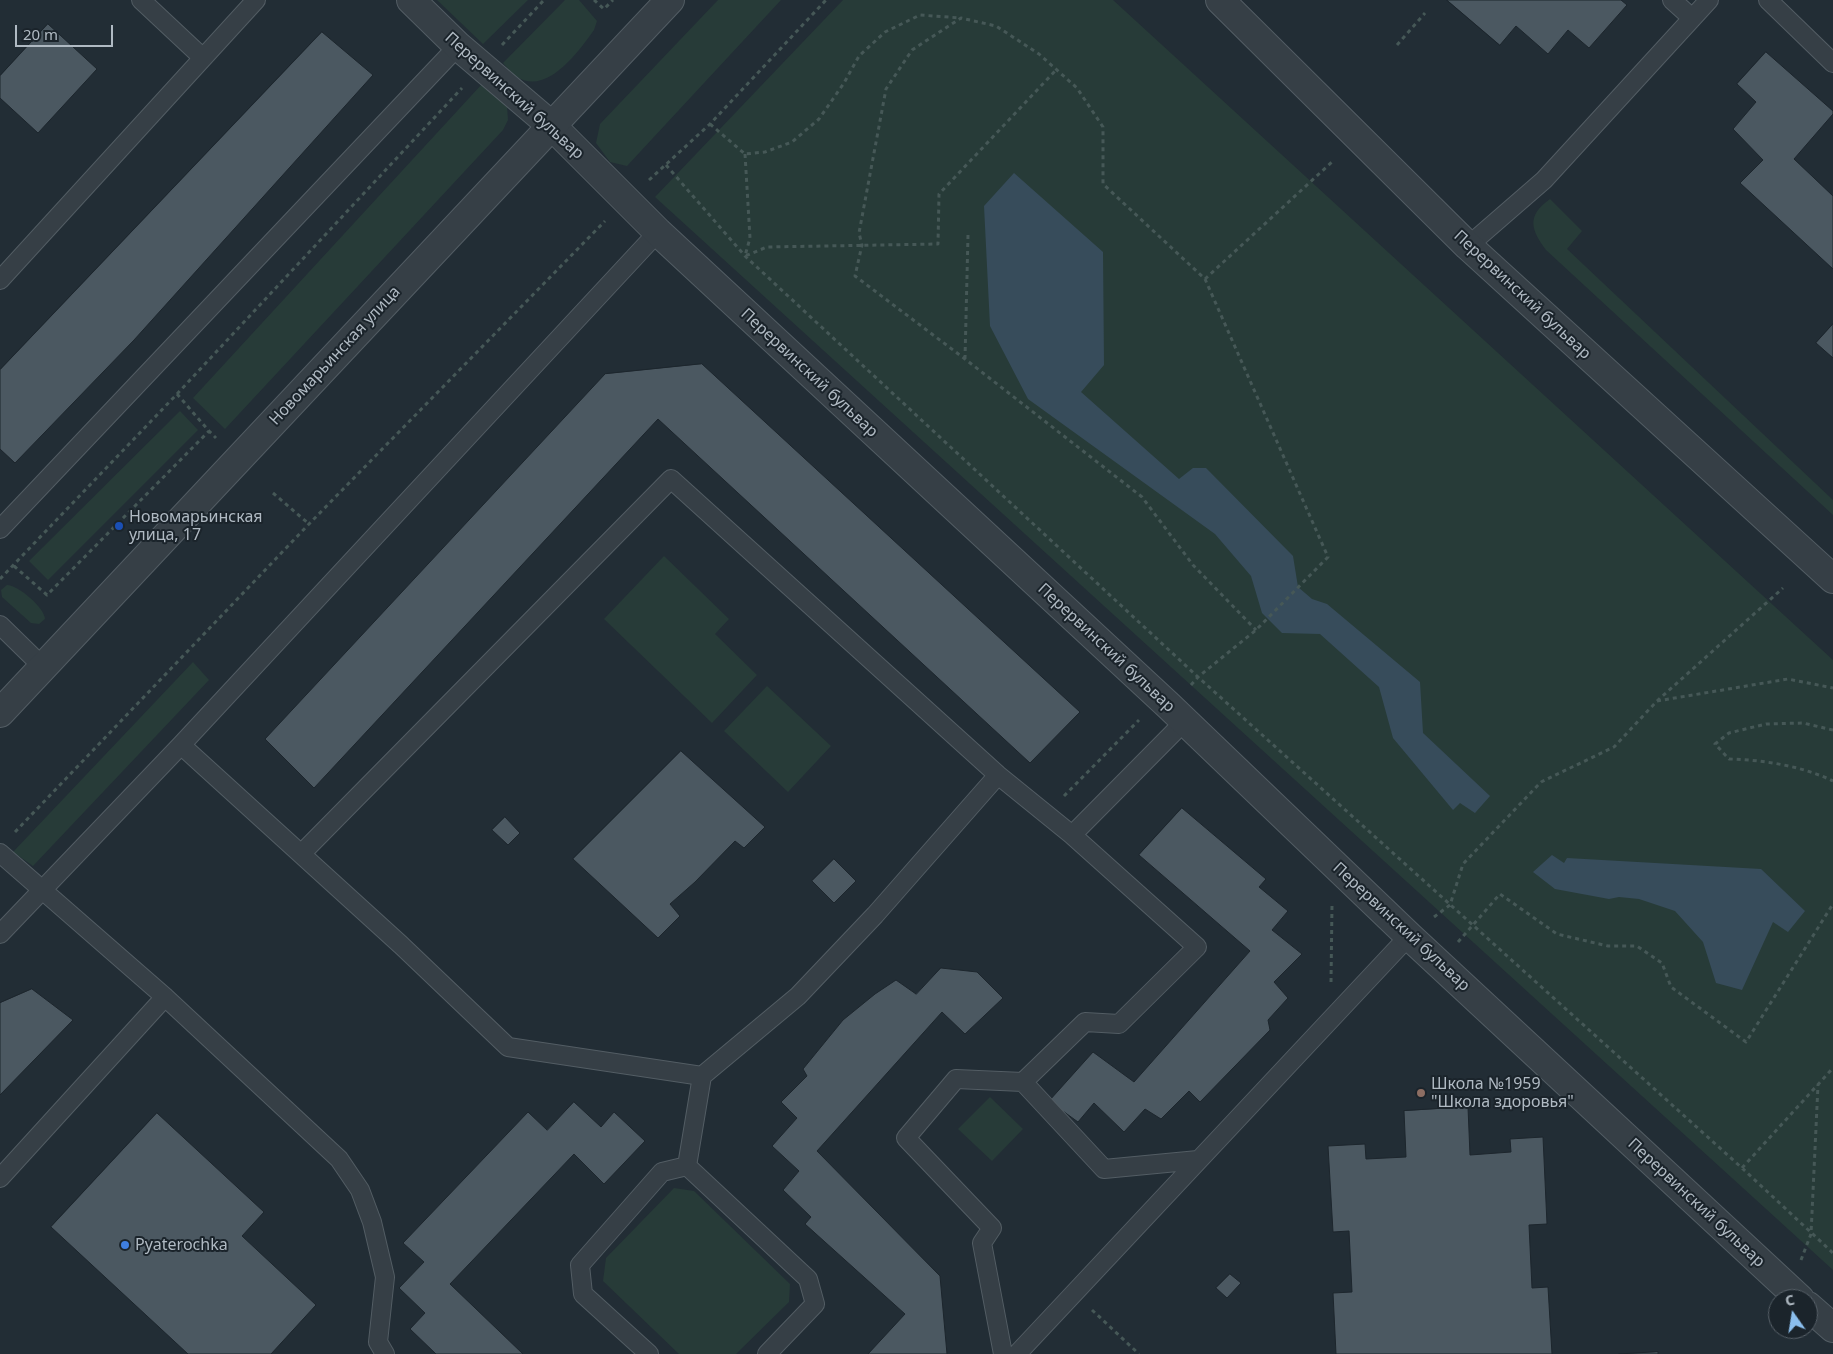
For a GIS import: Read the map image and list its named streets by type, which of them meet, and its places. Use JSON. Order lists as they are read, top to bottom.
{
  "streets": {
    "street": ["Перервинский бульвар", "Новомарьинская улица"]
  },
  "crossings": [
    ["Перервинский бульвар", "Новомарьинская улица"]
  ],
  "places": ["Новомарьинская улица, 17", "Школа №1959 \"Школа здоровья\"", "Pyaterochka"],
  "scale_bar": "20 m",
  "north": "top"
}
